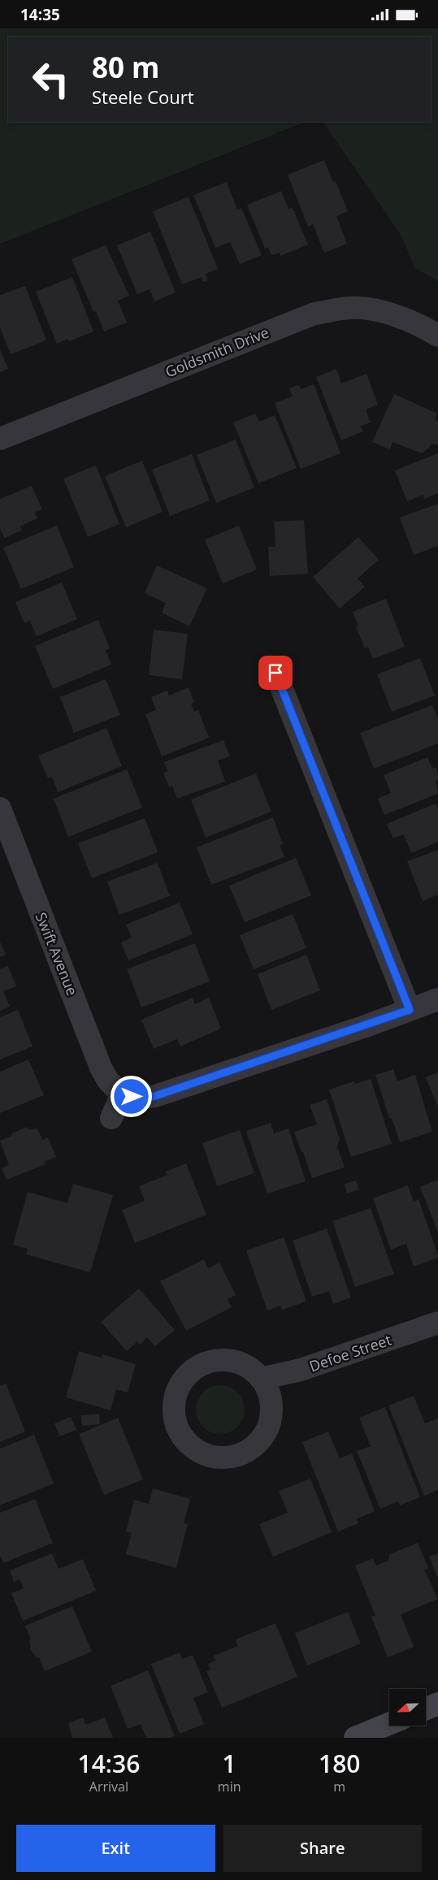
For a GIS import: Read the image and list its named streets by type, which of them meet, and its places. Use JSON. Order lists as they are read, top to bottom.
{
  "streets": {
    "street": ["Goldsmith Drive", "Swift Avenue", "Defoe Street"]
  },
  "north": "left",
  "page": {
    "status": "14:35",
    "turn": ["80 m", "Steele Court"],
    "eta": [
      "14:36",
      "Arrival",
      "1",
      "min",
      "180",
      "m"
    ],
    "buttons": ["Exit", "Share"]
  }
}
